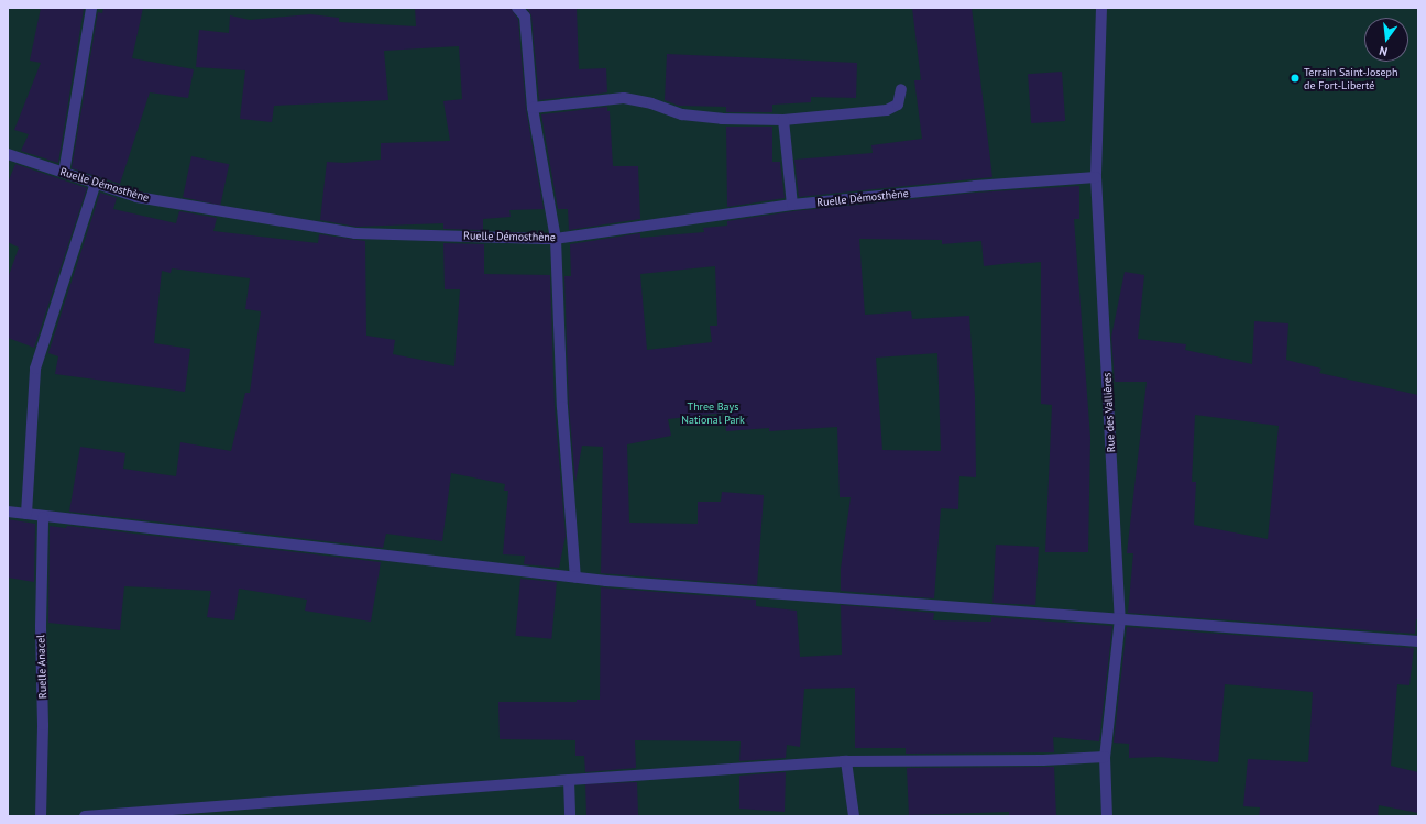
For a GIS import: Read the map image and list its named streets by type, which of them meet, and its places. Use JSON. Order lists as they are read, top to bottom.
{
  "streets": {
    "street": ["Ruelle Démosthène", "Rue des Vallières", "Ruelle Anacel"]
  },
  "crossings": [
    ["Ruelle Démosthène", "Rue des Vallières"]
  ],
  "parks": ["Three Bays National Park"],
  "places": ["Terrain Saint-Joseph de Fort-Liberté"],
  "north": "bottom"
}
